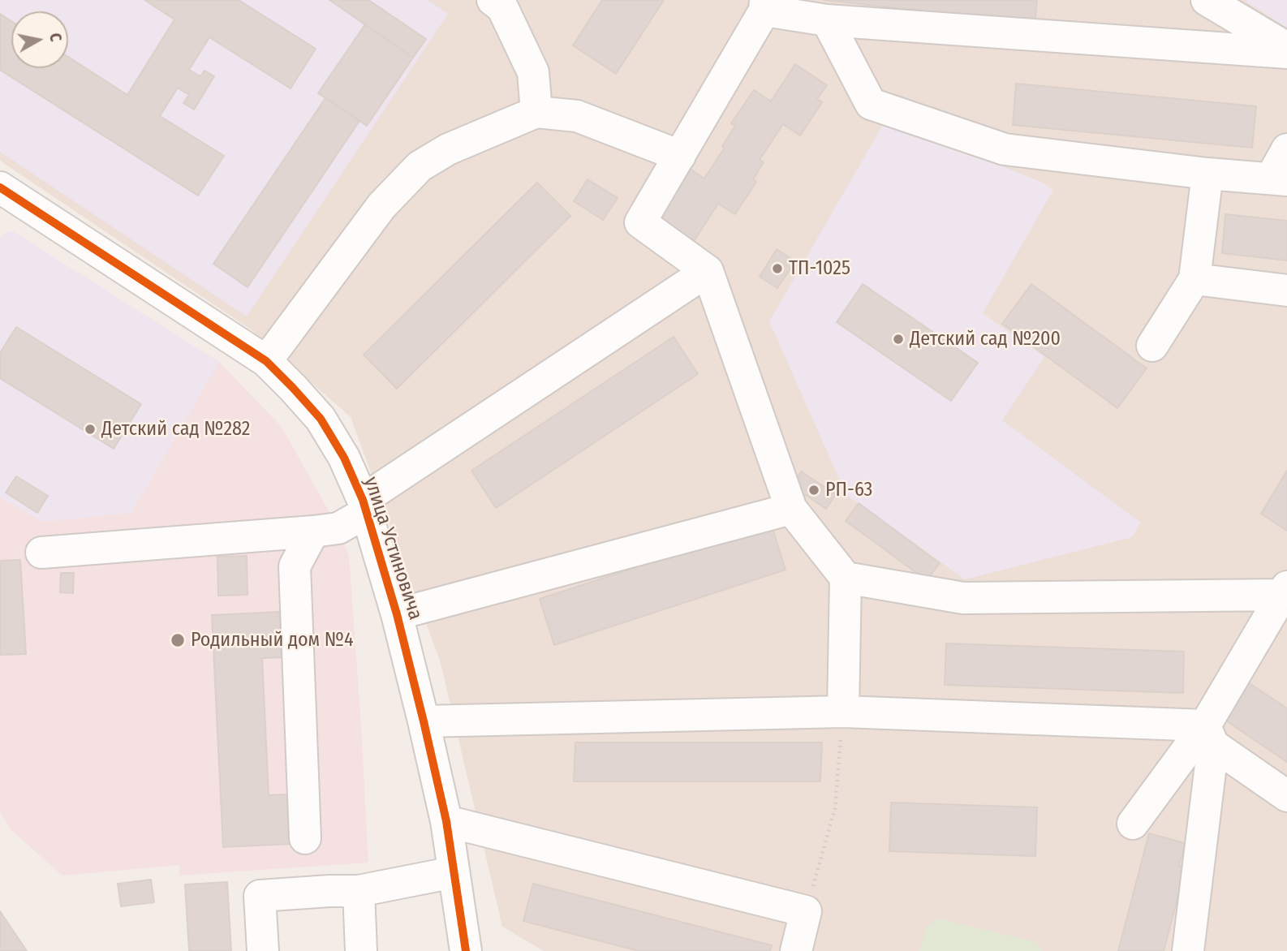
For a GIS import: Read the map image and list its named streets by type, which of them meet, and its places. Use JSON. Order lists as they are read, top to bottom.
{
  "streets": {
    "street": ["улица Устиновича"]
  },
  "places": [
    "ТП-1025",
    "Детский сад №200",
    "Детский сад №282",
    "РП-63",
    "Родильный дом №4"
  ],
  "north": "right"
}
